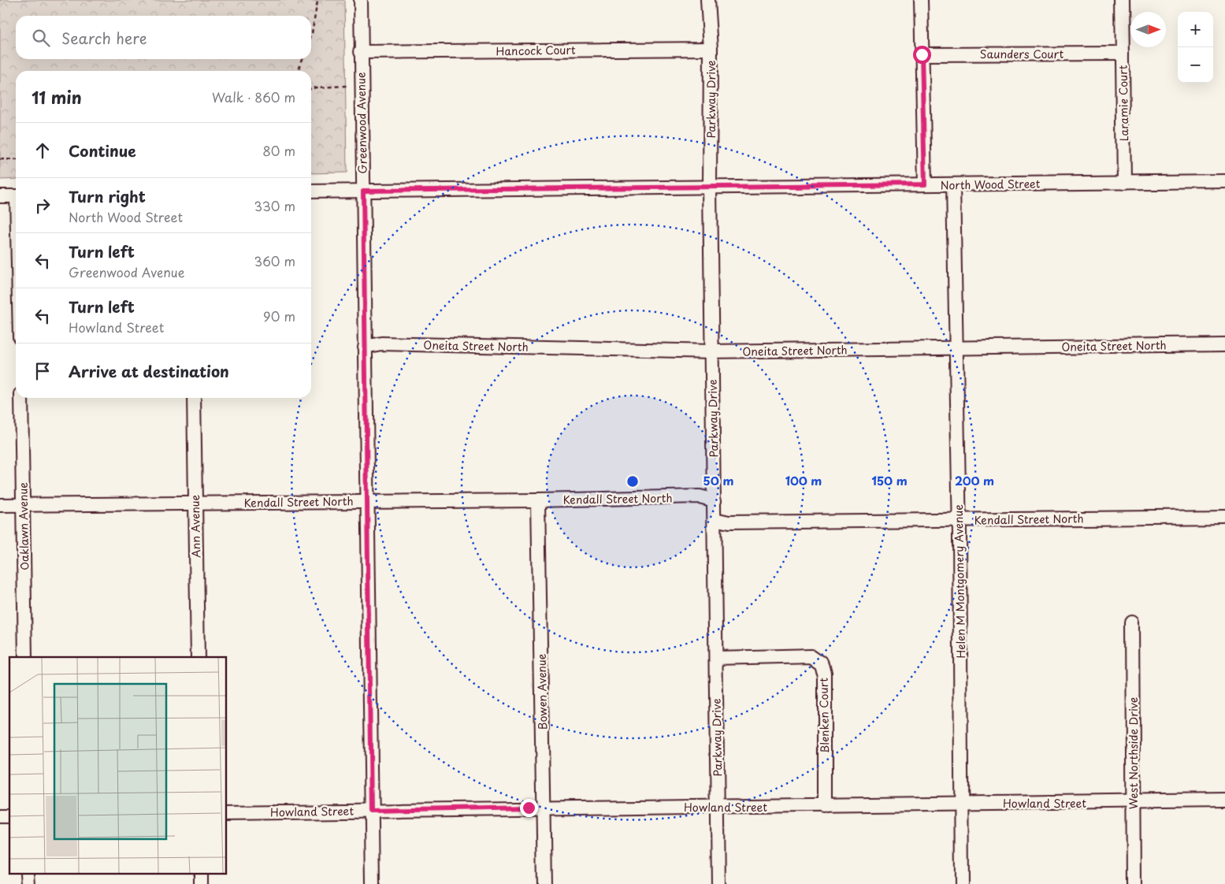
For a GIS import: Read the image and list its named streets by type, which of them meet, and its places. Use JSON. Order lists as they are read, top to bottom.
{
  "streets": {
    "street": [
      "Hancock Court",
      "Saunders Court",
      "Parkway Drive",
      "Laramie Court",
      "Greenwood Avenue",
      "North Wood Street",
      "Oneita Street North",
      "Kendall Street North",
      "Oaklawn Avenue",
      "Ann Avenue",
      "Helen M Montgomery Avenue",
      "Bowen Avenue",
      "Blenken Court",
      "West Northside Drive",
      "Howland Street"
    ]
  },
  "crossings": [
    ["Hancock Court", "Parkway Drive"],
    ["Hancock Court", "Greenwood Avenue"],
    ["Saunders Court", "Laramie Court"],
    ["Parkway Drive", "North Wood Street"],
    ["Parkway Drive", "Oneita Street North"],
    ["Parkway Drive", "Kendall Street North"],
    ["Parkway Drive", "Blenken Court"],
    ["Parkway Drive", "Howland Street"],
    ["Laramie Court", "North Wood Street"],
    ["Greenwood Avenue", "North Wood Street"],
    ["Greenwood Avenue", "Oneita Street North"],
    ["Greenwood Avenue", "Kendall Street North"],
    ["Greenwood Avenue", "Howland Street"],
    ["North Wood Street", "Helen M Montgomery Avenue"],
    ["Oneita Street North", "Helen M Montgomery Avenue"],
    ["Kendall Street North", "Oaklawn Avenue"],
    ["Kendall Street North", "Ann Avenue"],
    ["Kendall Street North", "Helen M Montgomery Avenue"],
    ["Kendall Street North", "Bowen Avenue"],
    ["Helen M Montgomery Avenue", "Howland Street"],
    ["Bowen Avenue", "Howland Street"],
    ["Blenken Court", "Howland Street"],
    ["West Northside Drive", "Howland Street"]
  ],
  "north": "right",
  "page": {
    "map_buttons": ["+", "−"],
    "search": "Search here",
    "heading": ["11 min", "Walk · 860 m"],
    "list": [
      ["Continue", "80 m"],
      ["Turn right", "North Wood Street", "330 m"],
      ["Turn left", "Greenwood Avenue", "360 m"],
      ["Turn left", "Howland Street", "90 m"],
      "Arrive at destination"
    ]
  },
  "rings": [
    "50 m",
    "100 m",
    "150 m",
    "200 m"
  ]
}
